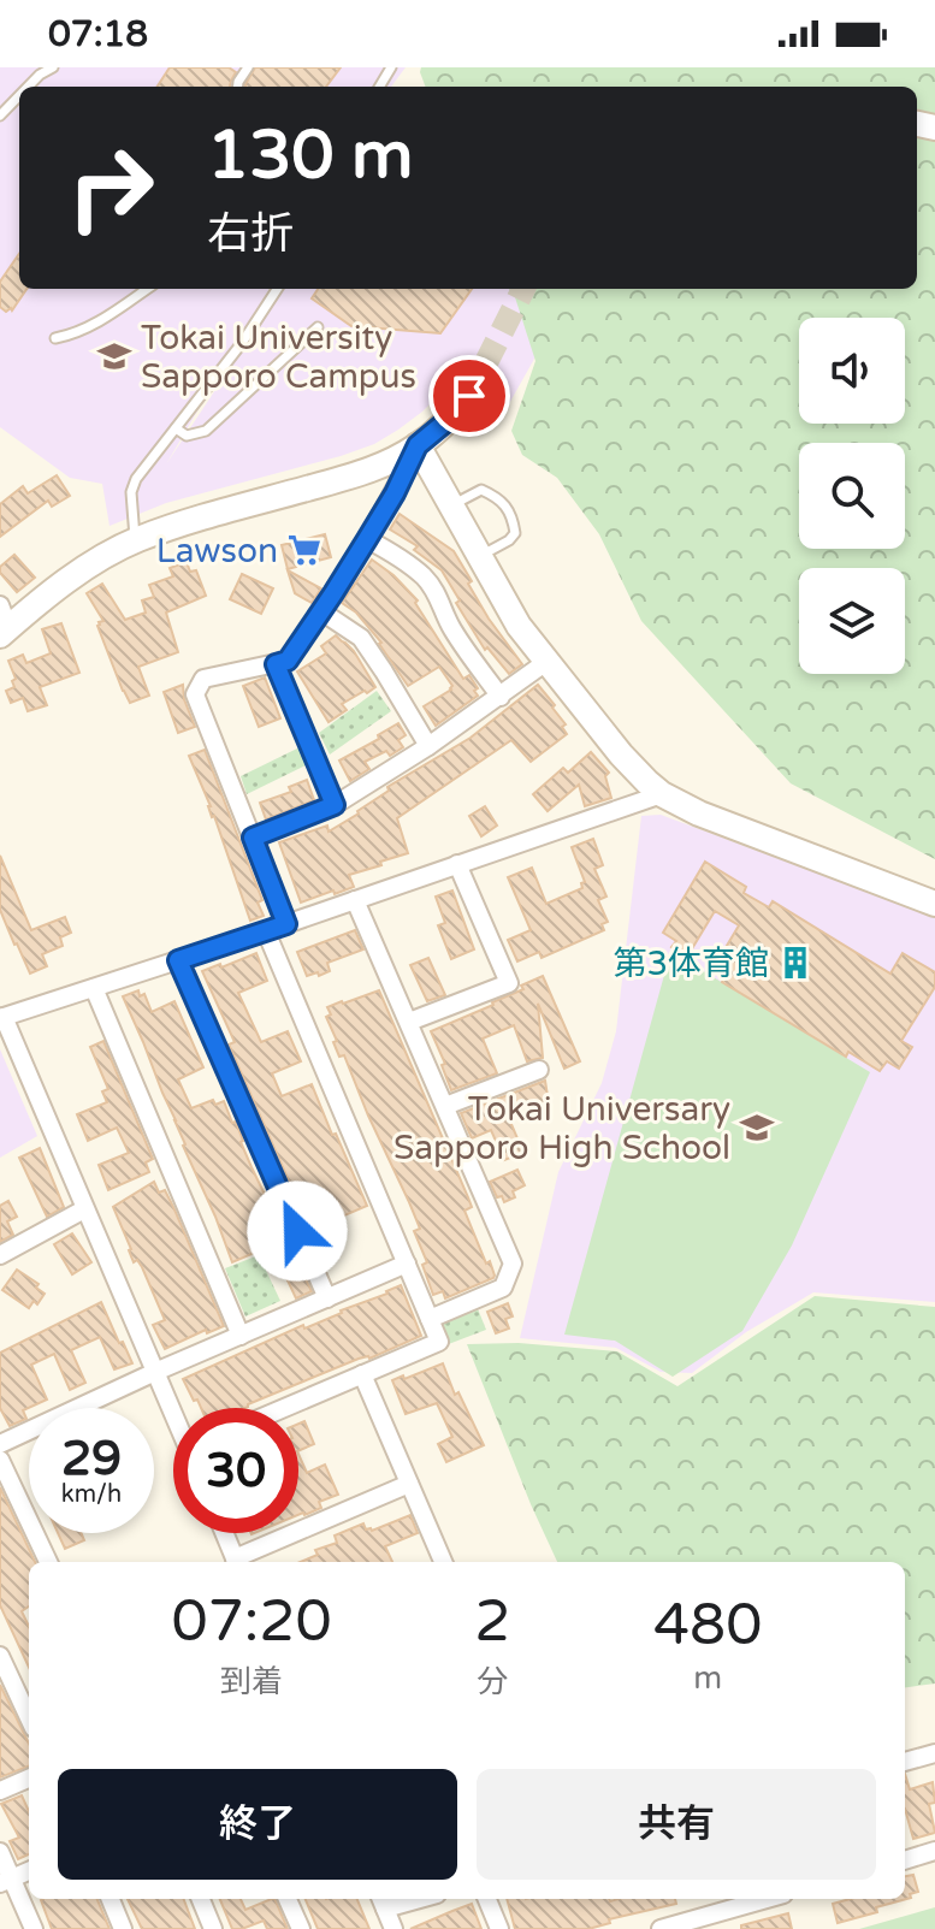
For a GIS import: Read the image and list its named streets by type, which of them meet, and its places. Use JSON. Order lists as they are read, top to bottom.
{
  "places": {
    "school or university": ["Tokai University Sapporo Campus", "Tokai Universary Sapporo High School"],
    "supermarket": ["Lawson"],
    "building": ["第3体育館"]
  },
  "page": {
    "status": "07:18",
    "turn": ["130 m", "右折"],
    "speed": "29 km/h",
    "limit": "30",
    "eta": [
      "07:20",
      "到着",
      "2",
      "分",
      "480",
      "m"
    ],
    "buttons": ["終了", "共有"]
  }
}
